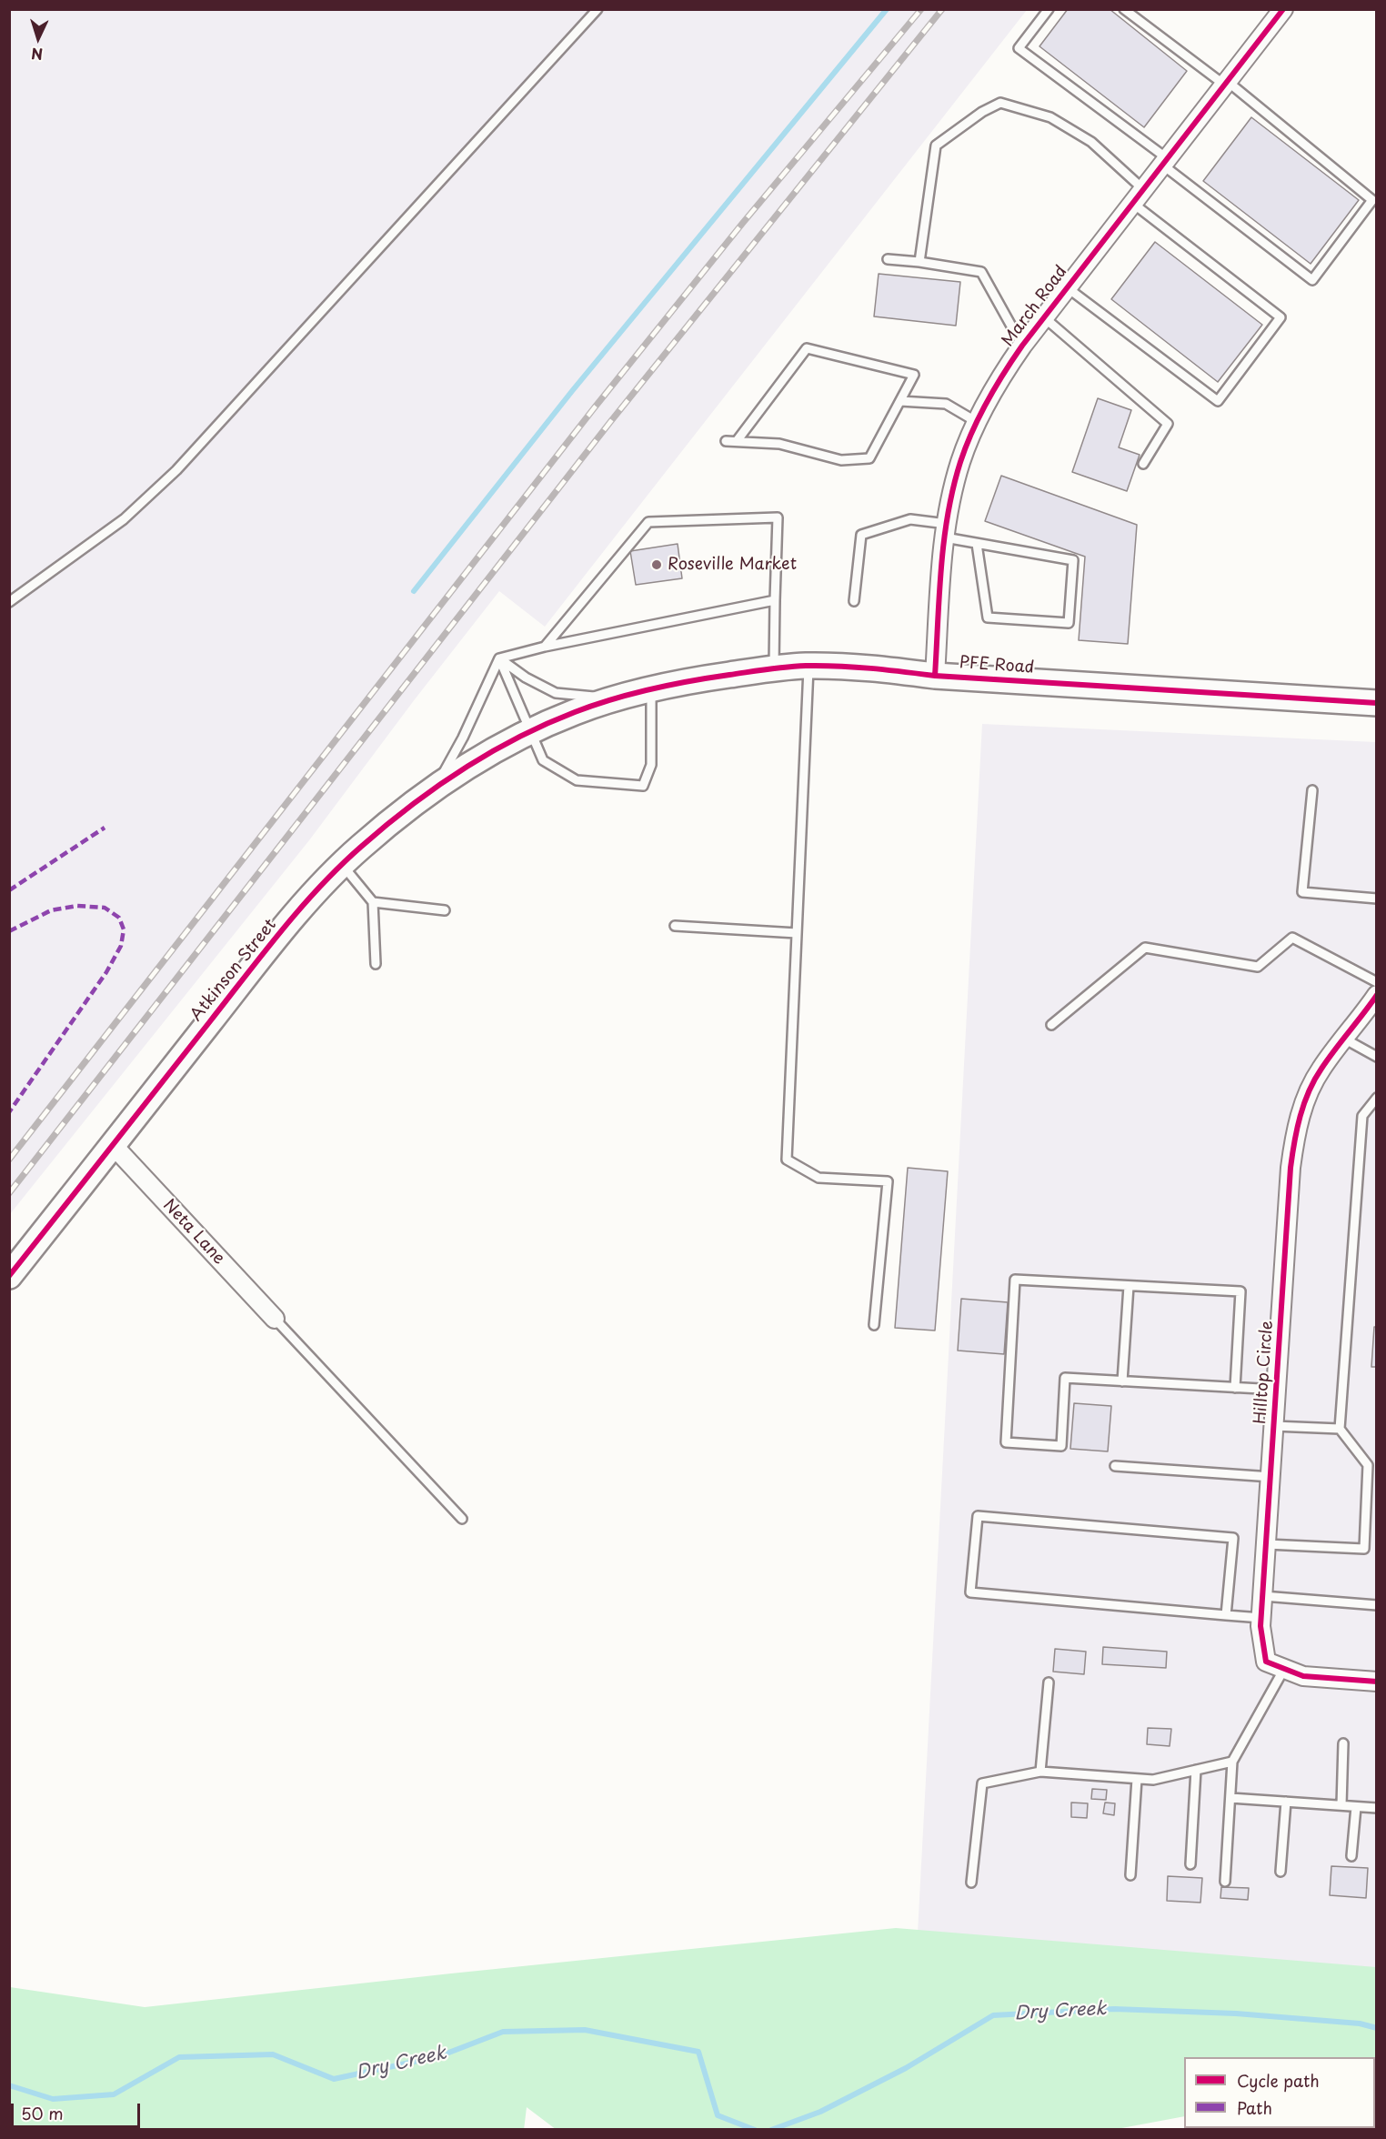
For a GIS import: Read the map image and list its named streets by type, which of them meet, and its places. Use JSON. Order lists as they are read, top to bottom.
{
  "streets": {
    "main road": ["PFE Road", "Atkinson Street"],
    "street": ["March Road", "Neta Lane", "Hilltop Circle"]
  },
  "crossings": [
    ["March Road", "PFE Road"],
    ["PFE Road", "Atkinson Street"],
    ["Atkinson Street", "Neta Lane"]
  ],
  "water": ["Dry Creek"],
  "places": ["Roseville Market"],
  "legend": ["Cycle path", "Path"],
  "scale_bar": "50 m",
  "north": "bottom"
}
